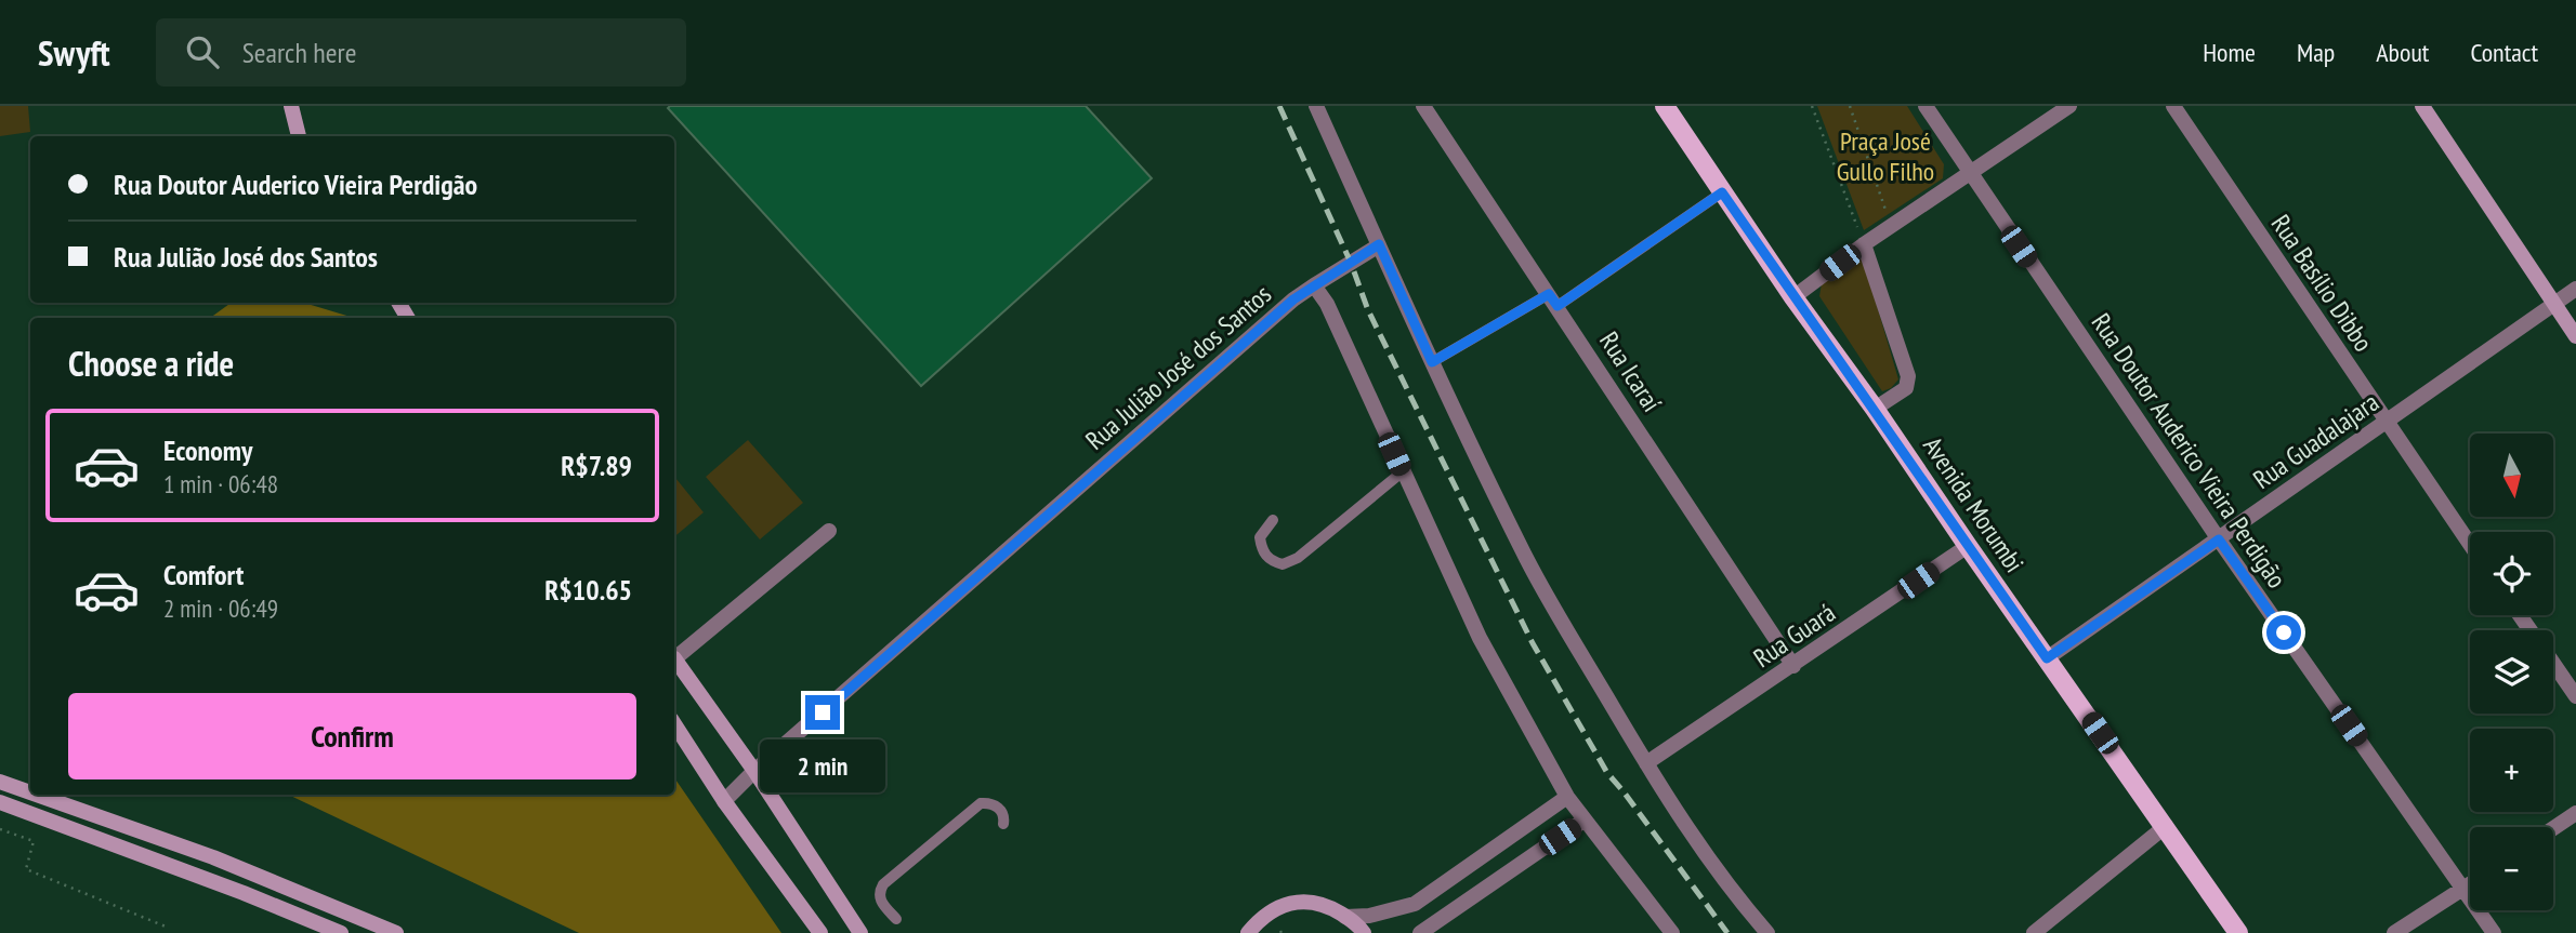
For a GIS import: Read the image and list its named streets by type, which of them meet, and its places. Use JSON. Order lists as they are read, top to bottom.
{
  "streets": {
    "main road": ["Avenida Morumbi"],
    "street": [
      "Rua Basílio Dibbo",
      "Rua Julião José dos Santos",
      "Rua Icaraí",
      "Rua Guadalajara",
      "Rua Doutor Auderico Vieira Perdigão",
      "Rua Guará"
    ]
  },
  "crossings": [
    ["Rua Basílio Dibbo", "Rua Guadalajara"],
    ["Rua Icaraí", "Rua Guará"],
    ["Rua Guadalajara", "Rua Doutor Auderico Vieira Perdigão"],
    ["Rua Guadalajara", "Avenida Morumbi"],
    ["Avenida Morumbi", "Rua Guará"]
  ],
  "parks": ["Praça José Gullo Filho"],
  "north": "bottom",
  "page": {
    "header": "Swyft",
    "search": "Search here",
    "nav": [
      "Home",
      "Map",
      "About",
      "Contact"
    ],
    "banner": ["Rua Doutor Auderico Vieira Perdigão", "Rua Julião José dos Santos"],
    "heading": "Choose a ride",
    "list": [
      {
        "name": "Economy",
        "note": "1 min · 06:48",
        "value": "R$7.89"
      },
      {
        "name": "Comfort",
        "note": "2 min · 06:49",
        "value": "R$10.65"
      }
    ],
    "map_buttons": ["+", "−"],
    "buttons": "Confirm",
    "bubble": "2 min"
  }
}
